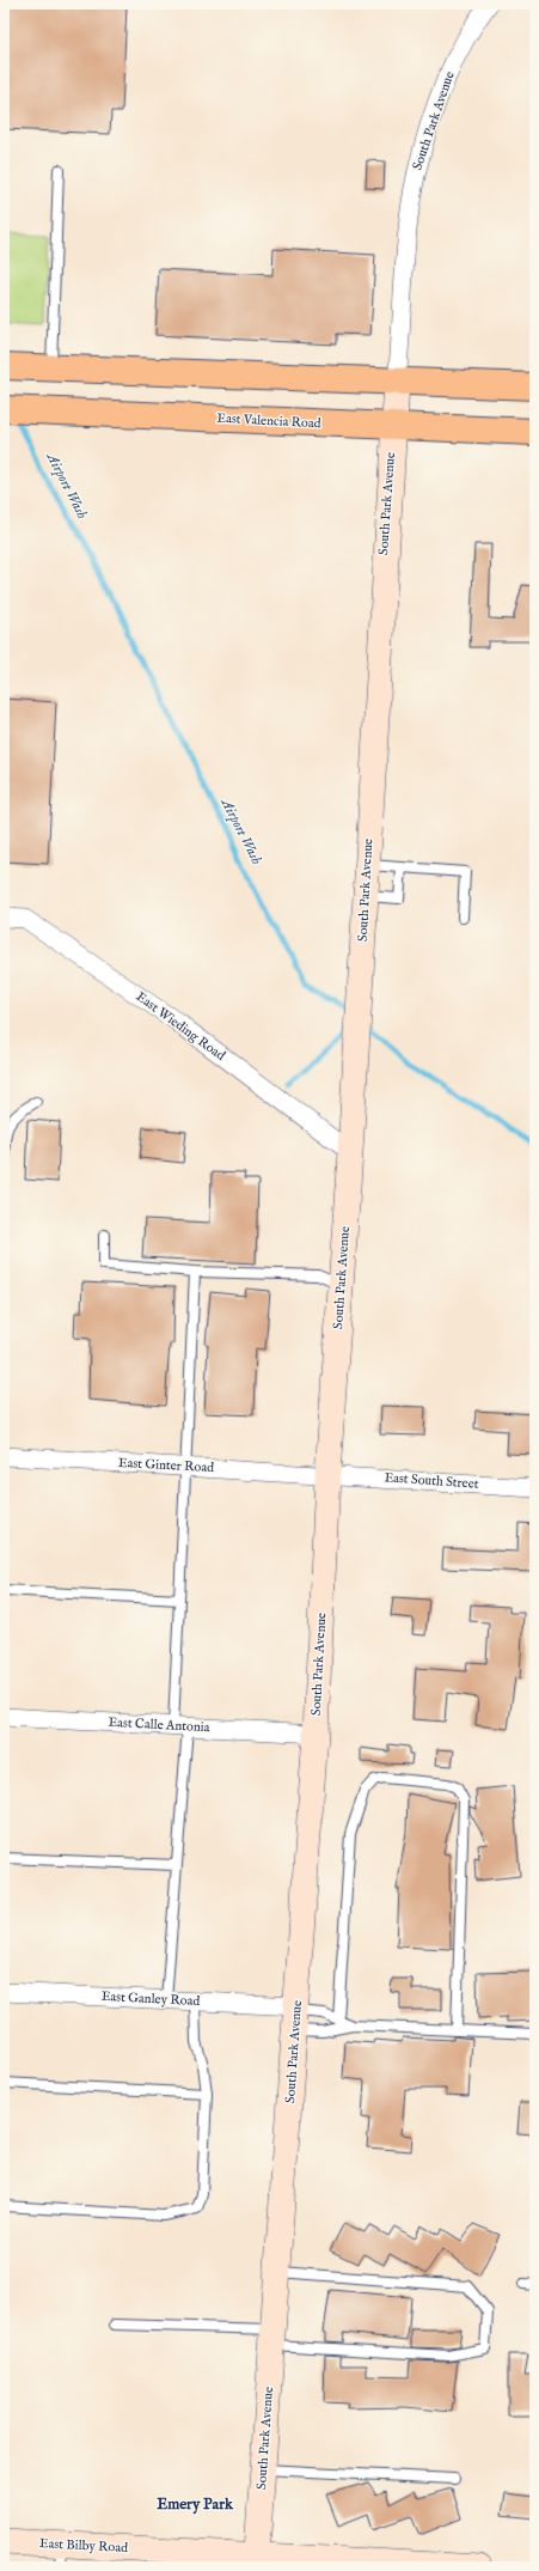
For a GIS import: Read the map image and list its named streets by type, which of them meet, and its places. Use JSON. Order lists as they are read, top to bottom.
{
  "streets": {
    "main road": ["South Park Avenue", "East Valencia Road", "East Bilby Road"],
    "street": [
      "East Wieding Road",
      "East Ginter Road",
      "East South Street",
      "East Calle Antonia",
      "East Ganley Road"
    ]
  },
  "crossings": [
    ["South Park Avenue", "East Valencia Road"],
    ["South Park Avenue", "East Wieding Road"],
    ["South Park Avenue", "East Ginter Road"],
    ["South Park Avenue", "East South Street"],
    ["South Park Avenue", "East Calle Antonia"],
    ["South Park Avenue", "East Ganley Road"],
    ["South Park Avenue", "East Bilby Road"],
    ["East Ginter Road", "East South Street"]
  ],
  "districts": ["Emery Park"],
  "water": ["Airport Wash"]
}
